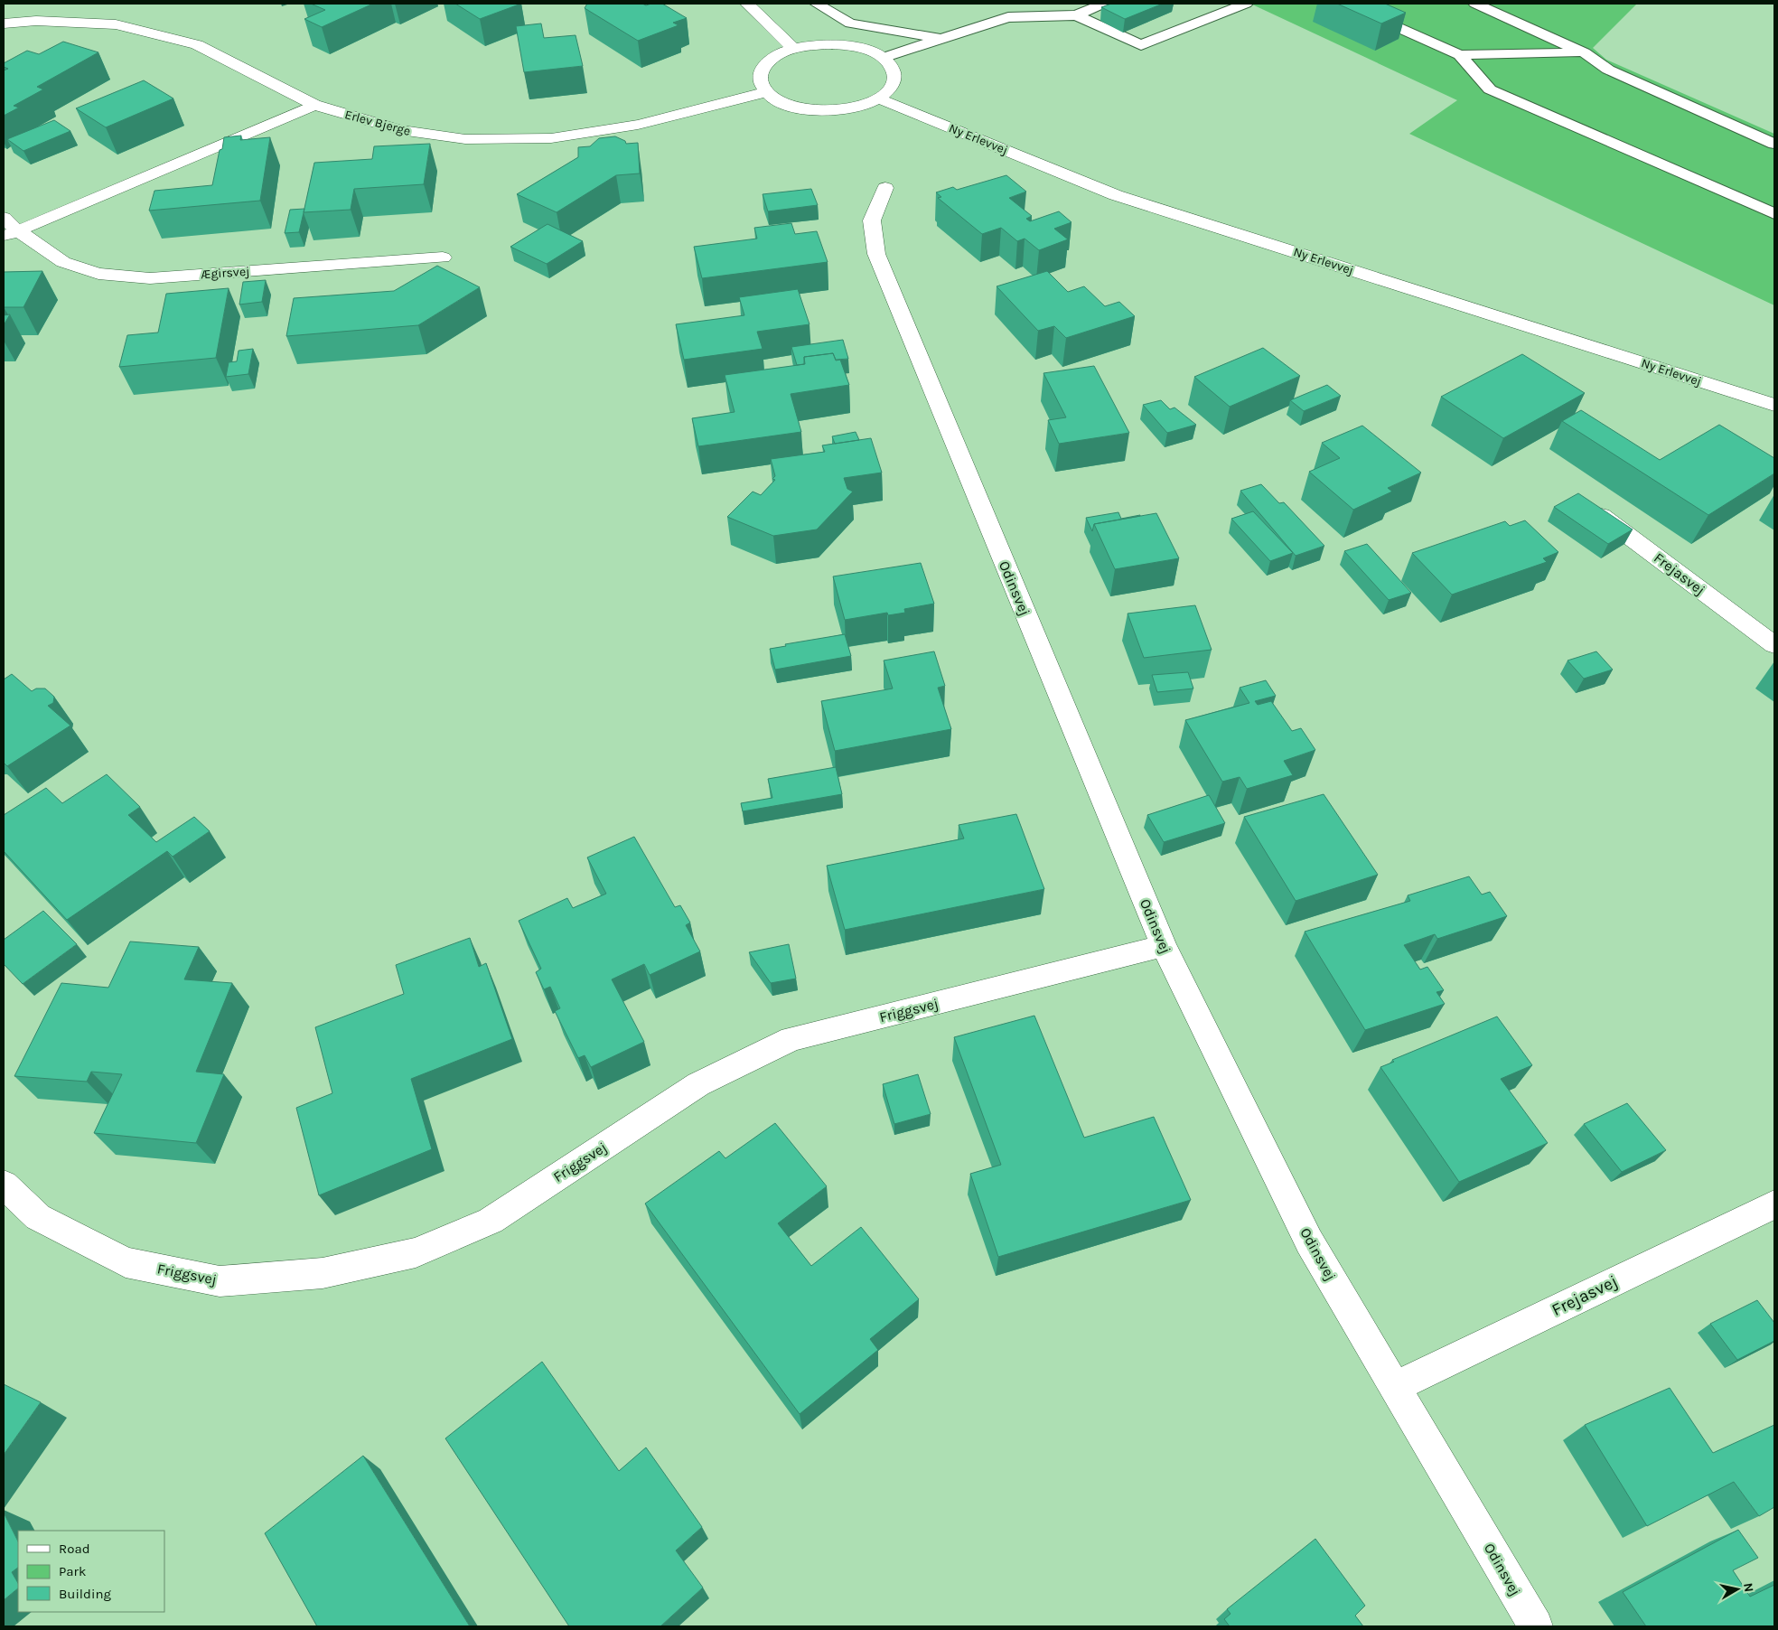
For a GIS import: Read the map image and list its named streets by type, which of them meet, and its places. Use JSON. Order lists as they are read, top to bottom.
{
  "streets": {
    "street": [
      "Erlev Bjerge",
      "Ny Erlevvej",
      "Ægirsvej",
      "Frejasvej",
      "Odinsvej",
      "Friggsvej"
    ]
  },
  "crossings": [
    ["Frejasvej", "Odinsvej"],
    ["Odinsvej", "Friggsvej"]
  ],
  "legend": ["Road", "Park", "Building"],
  "north": "right"
}
